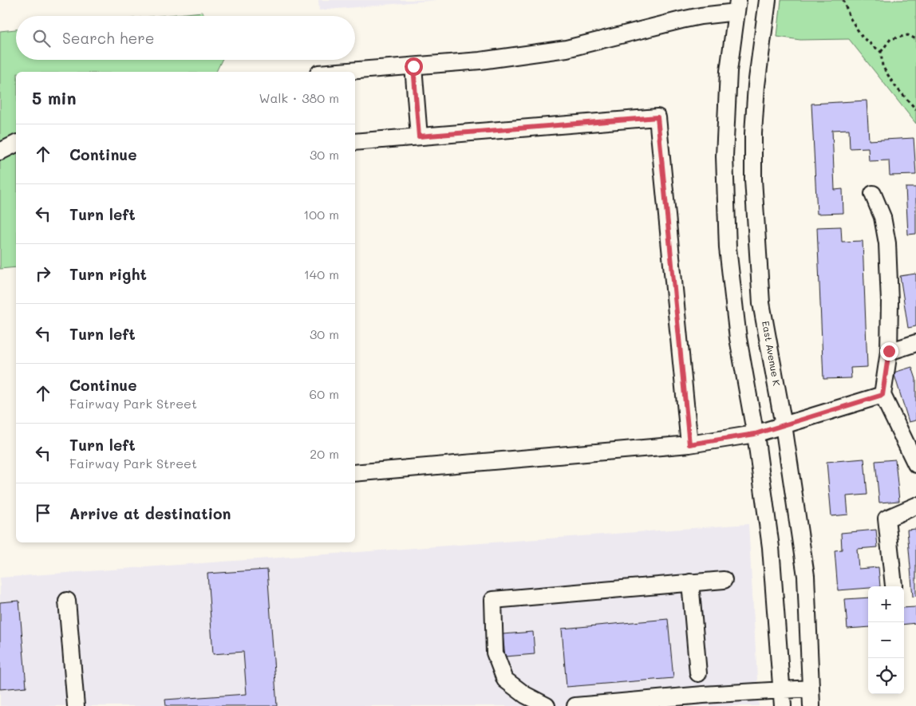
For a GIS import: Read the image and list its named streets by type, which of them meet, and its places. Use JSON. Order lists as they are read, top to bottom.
{
  "streets": {
    "street": ["East Avenue K"]
  },
  "page": {
    "search": "Search here",
    "heading": ["5 min", "Walk · 380 m"],
    "list": [
      ["Continue", "30 m"],
      ["Turn left", "100 m"],
      ["Turn right", "140 m"],
      ["Turn left", "30 m"],
      ["Continue", "Fairway Park Street", "60 m"],
      ["Turn left", "Fairway Park Street", "20 m"],
      "Arrive at destination"
    ],
    "map_buttons": ["+", "−"]
  }
}
